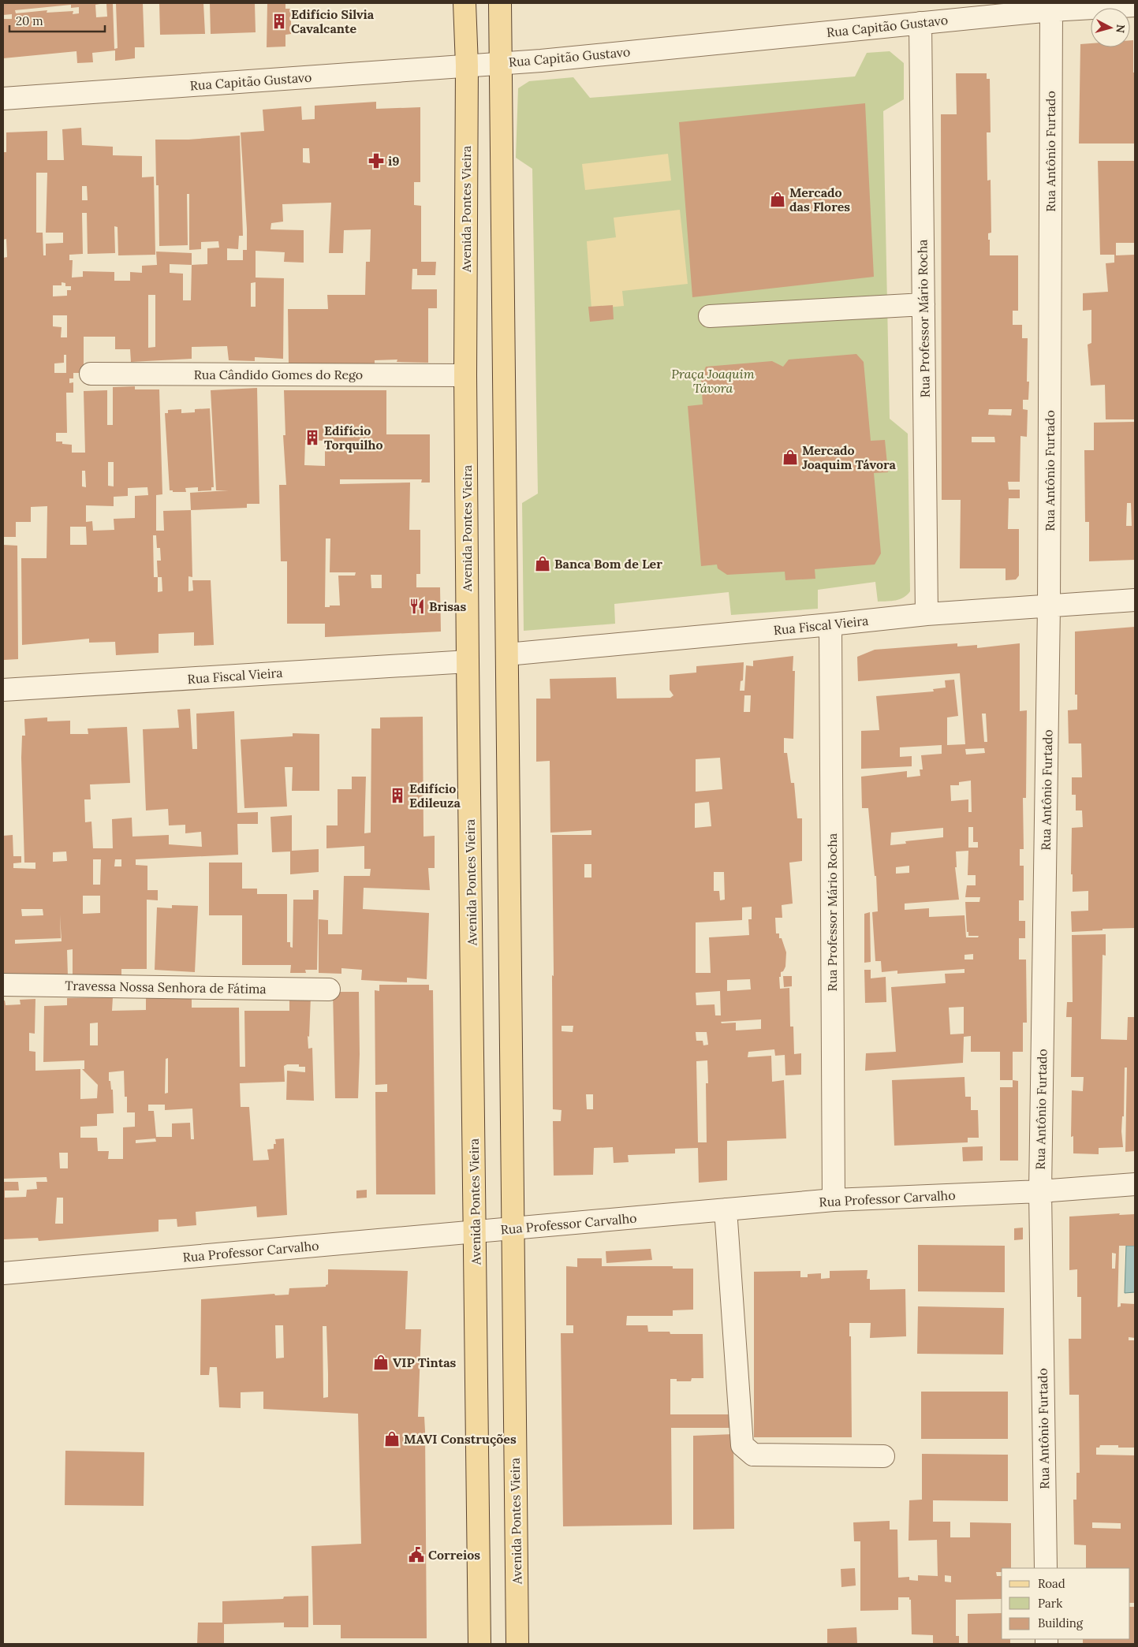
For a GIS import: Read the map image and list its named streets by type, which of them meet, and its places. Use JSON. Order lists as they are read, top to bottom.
{
  "streets": {
    "main road": ["Avenida Pontes Vieira"],
    "street": [
      "Rua Capitão Gustavo",
      "Rua Antônio Furtado",
      "Rua Professor Mário Rocha",
      "Rua Cândido Gomes do Rego",
      "Rua Fiscal Vieira",
      "Travessa Nossa Senhora de Fátima",
      "Rua Professor Carvalho"
    ]
  },
  "crossings": [
    ["Rua Capitão Gustavo", "Rua Antônio Furtado"],
    ["Rua Capitão Gustavo", "Avenida Pontes Vieira"],
    ["Rua Capitão Gustavo", "Rua Professor Mário Rocha"],
    ["Rua Antônio Furtado", "Rua Fiscal Vieira"],
    ["Rua Antônio Furtado", "Rua Professor Carvalho"],
    ["Avenida Pontes Vieira", "Rua Cândido Gomes do Rego"],
    ["Avenida Pontes Vieira", "Rua Fiscal Vieira"],
    ["Avenida Pontes Vieira", "Rua Professor Carvalho"],
    ["Rua Professor Mário Rocha", "Rua Fiscal Vieira"],
    ["Rua Professor Mário Rocha", "Rua Professor Carvalho"]
  ],
  "parks": ["Praça Joaquim Távora"],
  "places": {
    "building": ["Edifício Silvia Cavalcante", "Edifício Torquilho", "Edifício Edileuza"],
    "pharmacy": ["i9"],
    "shop": [
      "Mercado das Flores",
      "Mercado Joaquim Távora",
      "Banca Bom de Ler",
      "VIP Tintas",
      "MAVI Construções"
    ],
    "restaurant": ["Brisas"],
    "public building": ["Correios"]
  },
  "legend": ["Road", "Park", "Building"],
  "scale_bar": "20 m",
  "north": "right"
}
